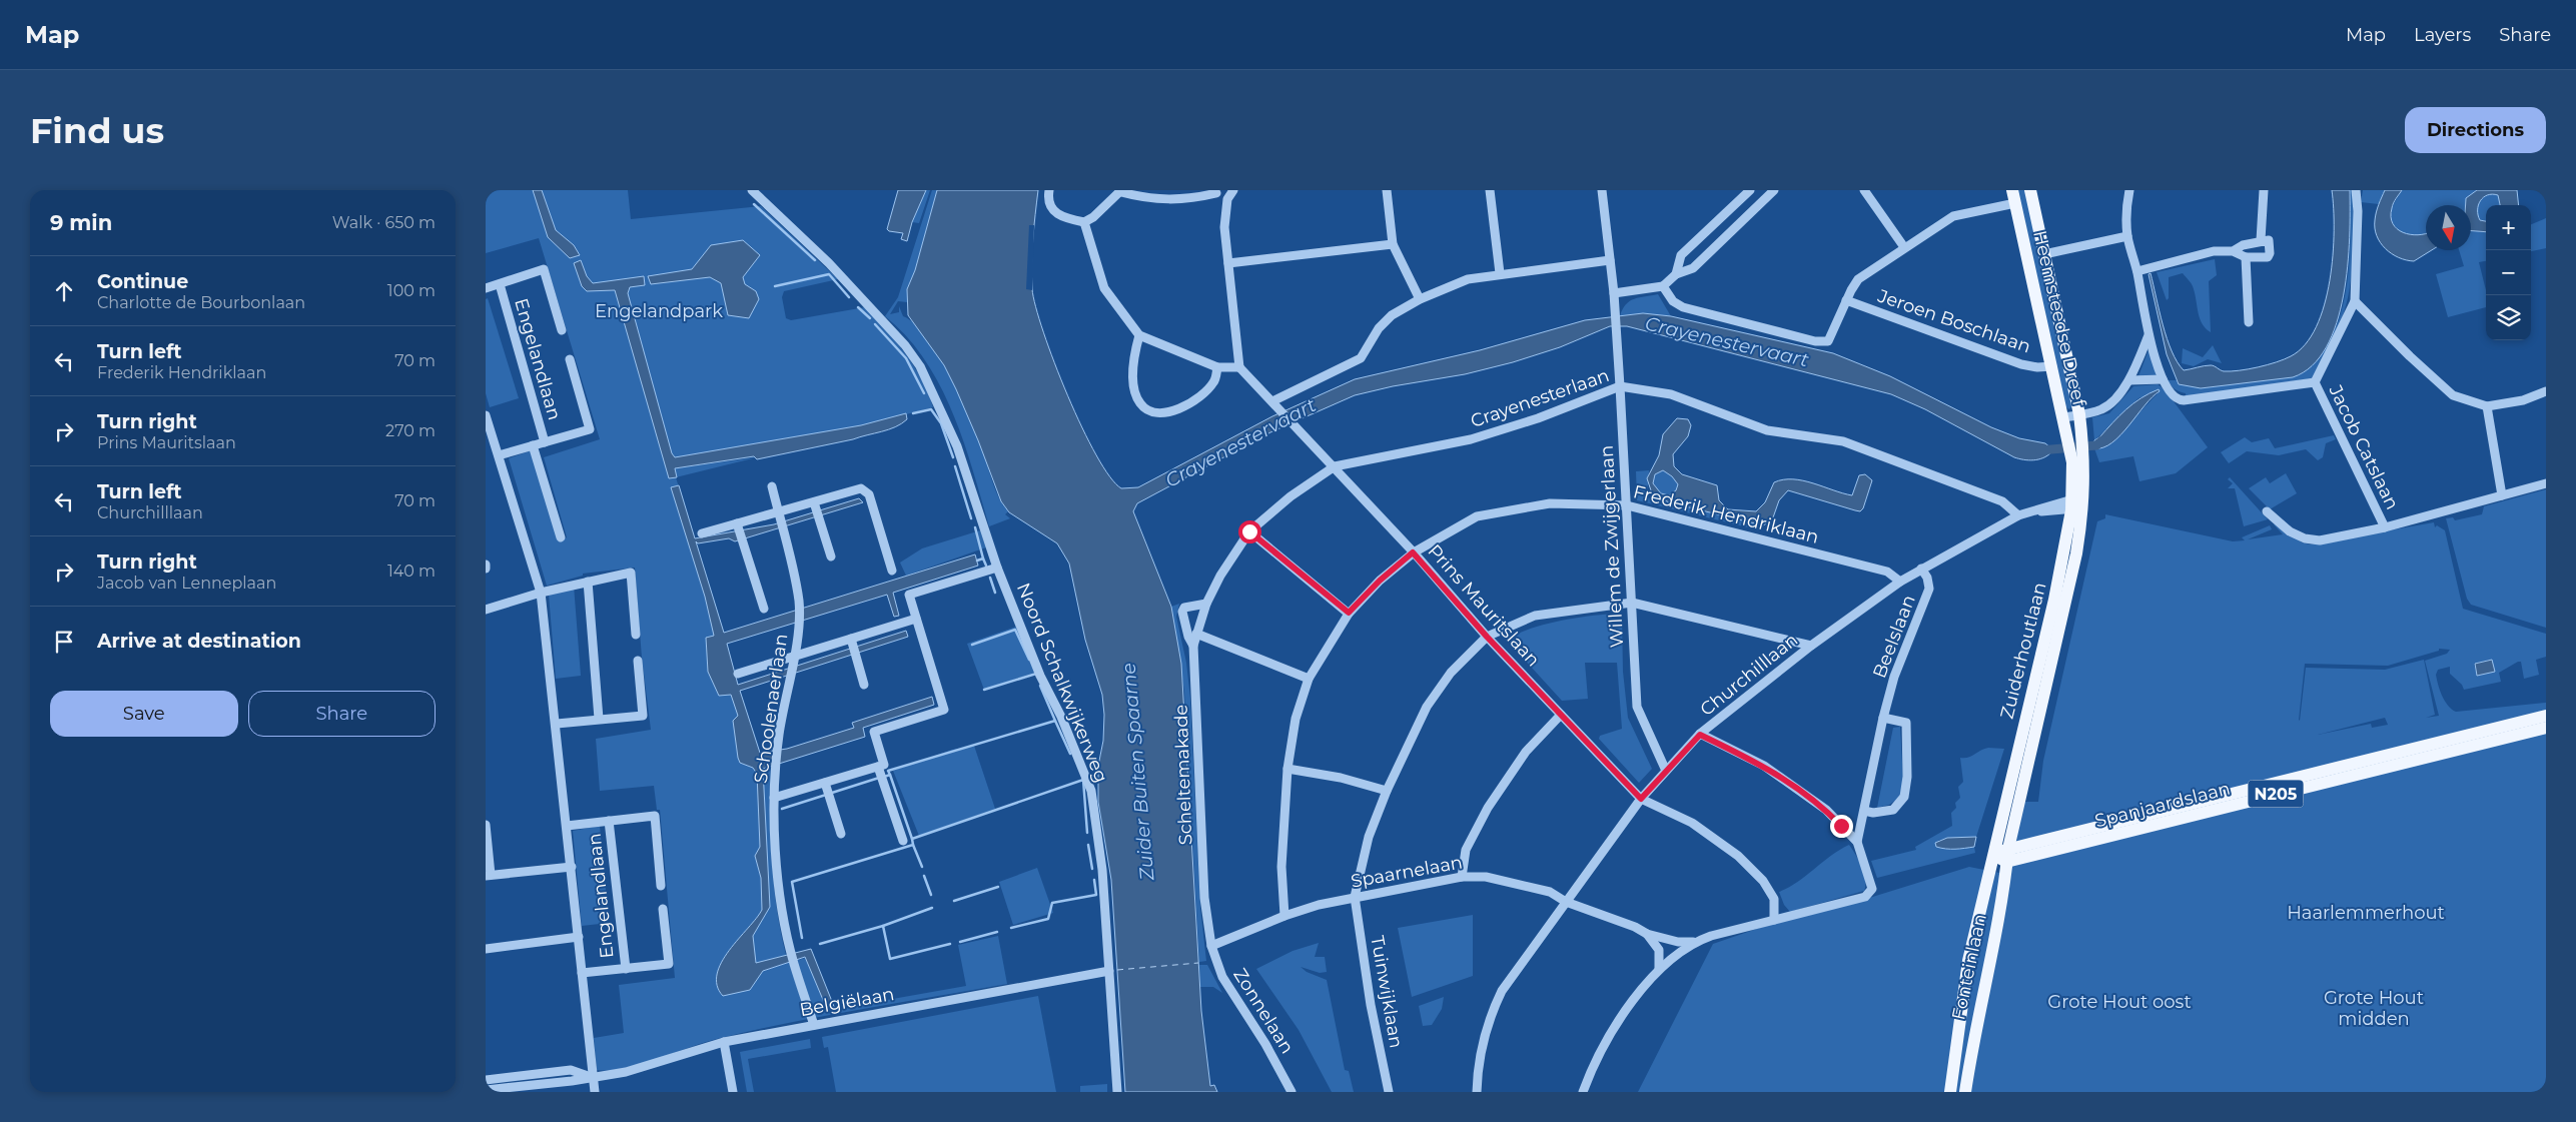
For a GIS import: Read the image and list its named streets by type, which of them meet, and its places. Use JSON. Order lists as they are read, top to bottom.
{
  "streets": {
    "main road": [
      "Heemsteedse Dreef",
      "Zuiderhoutlaan",
      "N205",
      "Spanjaardslaan",
      "Fonteinlaan"
    ],
    "street": [
      "Jeroen Boschlaan",
      "Engelandlaan",
      "Crayenesterlaan",
      "Jacob Catslaan",
      "Frederik Hendriklaan",
      "Willem de Zwijgerlaan",
      "Prins Mauritslaan",
      "Beelslaan",
      "Churchilllaan",
      "Noord Schalkwijkerweg",
      "Schoolenaerlaan",
      "Scheltemakade",
      "Spaarnelaan",
      "Tuinwijklaan",
      "Belgiëlaan",
      "Zonnelaan"
    ]
  },
  "crossings": [
    ["Heemsteedse Dreef", "Jeroen Boschlaan"],
    ["Heemsteedse Dreef", "Zuiderhoutlaan"],
    ["Engelandlaan", "Belgiëlaan"],
    ["Crayenesterlaan", "Willem de Zwijgerlaan"],
    ["Crayenesterlaan", "Prins Mauritslaan"],
    ["Crayenesterlaan", "Churchilllaan"],
    ["Crayenesterlaan", "Scheltemakade"],
    ["Frederik Hendriklaan", "Willem de Zwijgerlaan"],
    ["Frederik Hendriklaan", "Prins Mauritslaan"],
    ["Frederik Hendriklaan", "Churchilllaan"],
    ["Frederik Hendriklaan", "Spaarnelaan"],
    ["Willem de Zwijgerlaan", "Churchilllaan"],
    ["Prins Mauritslaan", "Churchilllaan"],
    ["Beelslaan", "Churchilllaan"],
    ["Zuiderhoutlaan", "Churchilllaan"],
    ["Zuiderhoutlaan", "Spanjaardslaan"],
    ["Zuiderhoutlaan", "Fonteinlaan"],
    ["Churchilllaan", "Spaarnelaan"],
    ["Noord Schalkwijkerweg", "Belgiëlaan"],
    ["Schoolenaerlaan", "Belgiëlaan"],
    ["Scheltemakade", "Spaarnelaan"],
    ["Scheltemakade", "Zonnelaan"],
    ["Spanjaardslaan", "Fonteinlaan"],
    ["Spaarnelaan", "Tuinwijklaan"],
    ["Spaarnelaan", "Zonnelaan"]
  ],
  "water": ["Crayenestervaart", "Zuider Buiten Spaarne"],
  "parks": [
    "Engelandpark",
    "Haarlemmerhout",
    "Grote Hout midden",
    "Grote Hout oost"
  ],
  "north": "bottom",
  "page": {
    "header": "Map",
    "nav": ["Map", "Layers", "Share"],
    "buttons": [
      "Directions",
      ["Save", "Share"]
    ],
    "title": "Find us",
    "heading": ["9 min", "Walk · 650 m"],
    "map_buttons": ["+", "−"],
    "list": [
      ["Continue", "Charlotte de Bourbonlaan", "100 m"],
      ["Turn left", "Frederik Hendriklaan", "70 m"],
      ["Turn right", "Prins Mauritslaan", "270 m"],
      ["Turn left", "Churchilllaan", "70 m"],
      ["Turn right", "Jacob van Lenneplaan", "140 m"],
      "Arrive at destination"
    ]
  }
}
